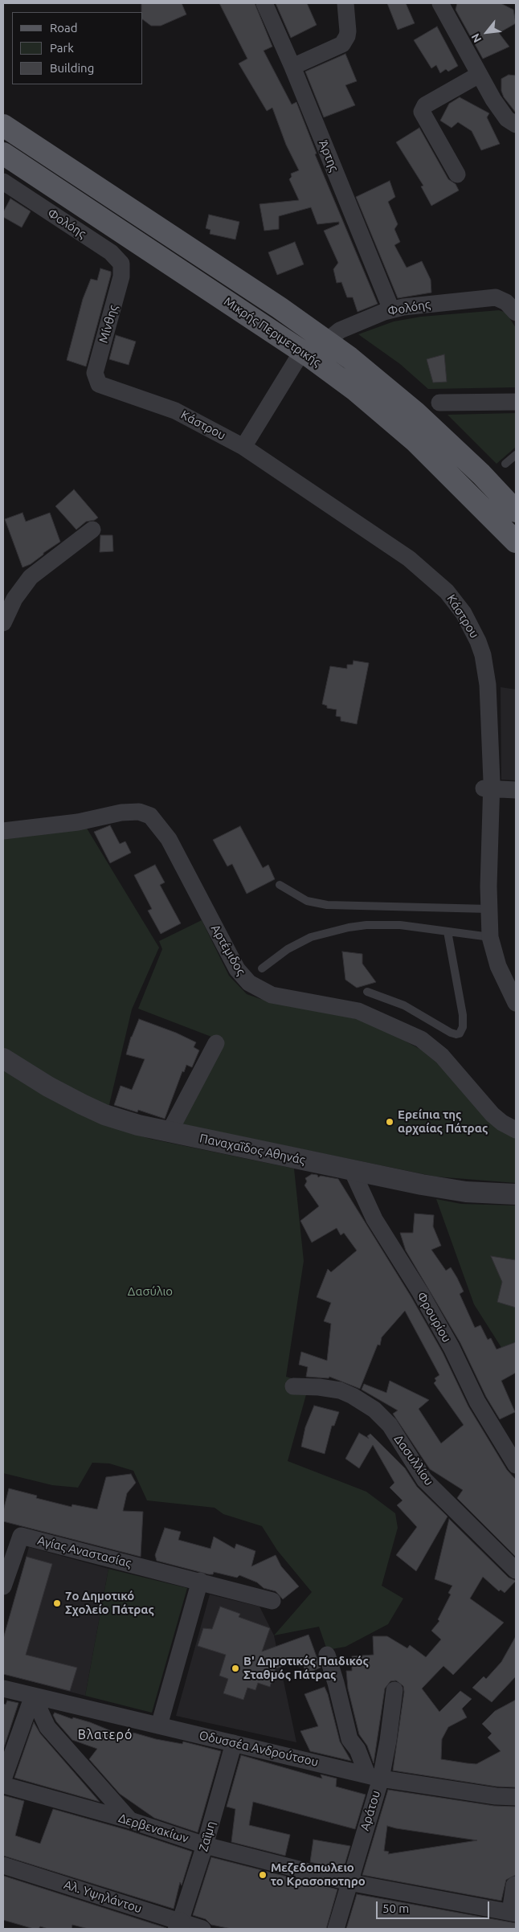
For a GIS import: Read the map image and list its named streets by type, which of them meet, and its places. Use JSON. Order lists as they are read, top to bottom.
{
  "streets": {
    "main road": ["Μικρής Περιμετρικής"],
    "street": [
      "Άρτης",
      "Φολόης",
      "Μίνθης",
      "Κάστρου",
      "Αρτέμιδος",
      "Παναχαΐδος Αθηνάς",
      "Φρουρίου",
      "Δασυλλίου",
      "Αγίας Αναστασίας",
      "Οδυσσέα Ανδρούτσου",
      "Αράτου",
      "Δερβενακίων",
      "Ζαΐμη",
      "Αλ. Υψηλάντου"
    ]
  },
  "crossings": [
    ["Άρτης", "Φολόης"],
    ["Φολόης", "Μίνθης"],
    ["Φολόης", "Μικρής Περιμετρικής"],
    ["Φολόης", "Κάστρου"],
    ["Μίνθης", "Κάστρου"],
    ["Παναχαΐδος Αθηνάς", "Φρουρίου"],
    ["Οδυσσέα Ανδρούτσου", "Αράτου"],
    ["Οδυσσέα Ανδρούτσου", "Ζαΐμη"],
    ["Αράτου", "Δερβενακίων"],
    ["Δερβενακίων", "Ζαΐμη"],
    ["Ζαΐμη", "Αλ. Υψηλάντου"]
  ],
  "districts": ["Βλατερό"],
  "parks": ["Δασύλιο"],
  "places": [
    "Ερείπια της αρχαίας Πάτρας",
    "7ο Δημοτικό Σχολείο Πάτρας",
    "Β' Δημοτικός Παιδικός Σταθμός Πάτρας",
    "Μεζεδοπωλειο το Κρασοποτηρο"
  ],
  "legend": ["Road", "Park", "Building"],
  "scale_bar": "50 m",
  "north": "bottom left"
}
